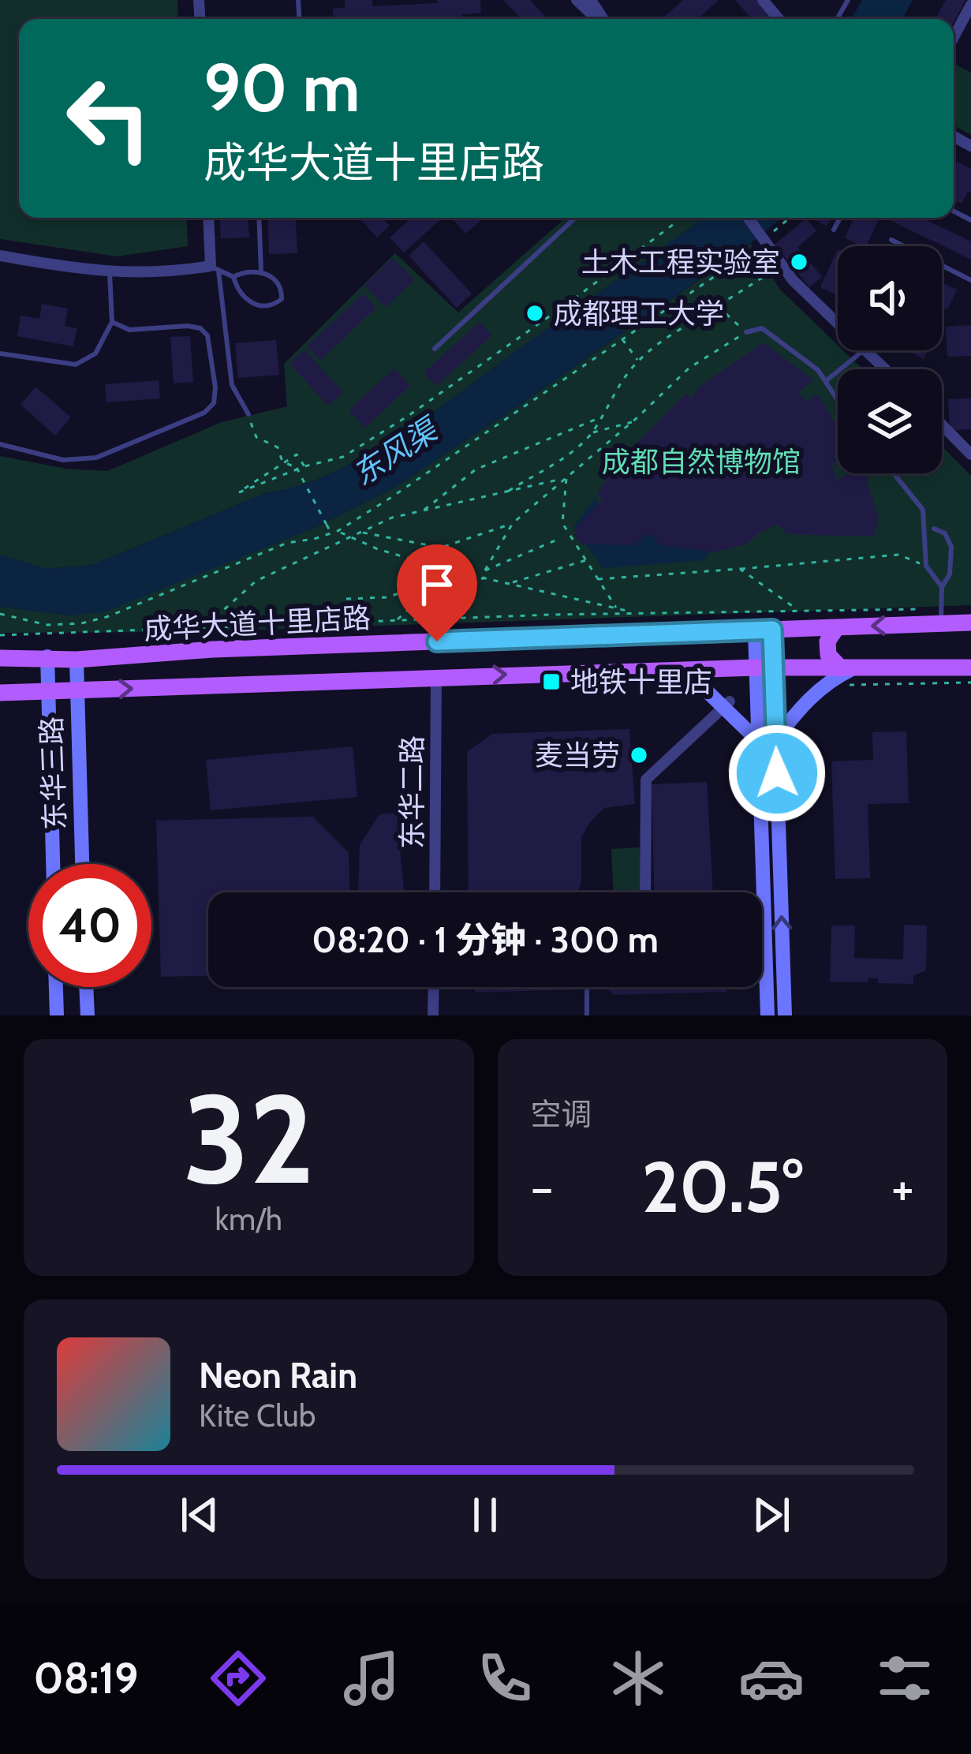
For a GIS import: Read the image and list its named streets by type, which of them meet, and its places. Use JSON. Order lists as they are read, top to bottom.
{
  "streets": {
    "main road": ["成华大道十里店路"],
    "street": ["东华三路", "东华二路"]
  },
  "crossings": [
    ["成华大道十里店路", "东华三路"],
    ["成华大道十里店路", "东华二路"]
  ],
  "water": ["东风渠"],
  "parks": ["成都自然博物馆"],
  "places": {
    "other": ["土木工程实验室", "成都理工大学", "麦当劳"],
    "transit": ["地铁十里店"]
  },
  "page": {
    "turn": ["90 m", "成华大道十里店路"],
    "limit": "40",
    "trip": "08:20 · 1 分钟 · 300 m",
    "tile": [
      ["32", "km/h"],
      "空调"
    ],
    "heat": ["−", "20.5°", "+"],
    "song": ["Neon Rain", "Kite Club"],
    "tabs": "08:19"
  }
}
